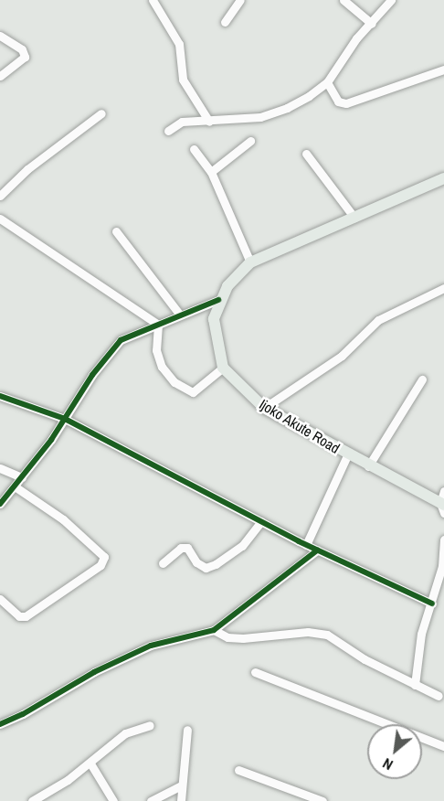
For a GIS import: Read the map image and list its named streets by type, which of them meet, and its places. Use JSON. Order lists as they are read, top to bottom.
{
  "streets": {
    "main road": ["Ijoko Akute Road"]
  },
  "north": "bottom left"
}
